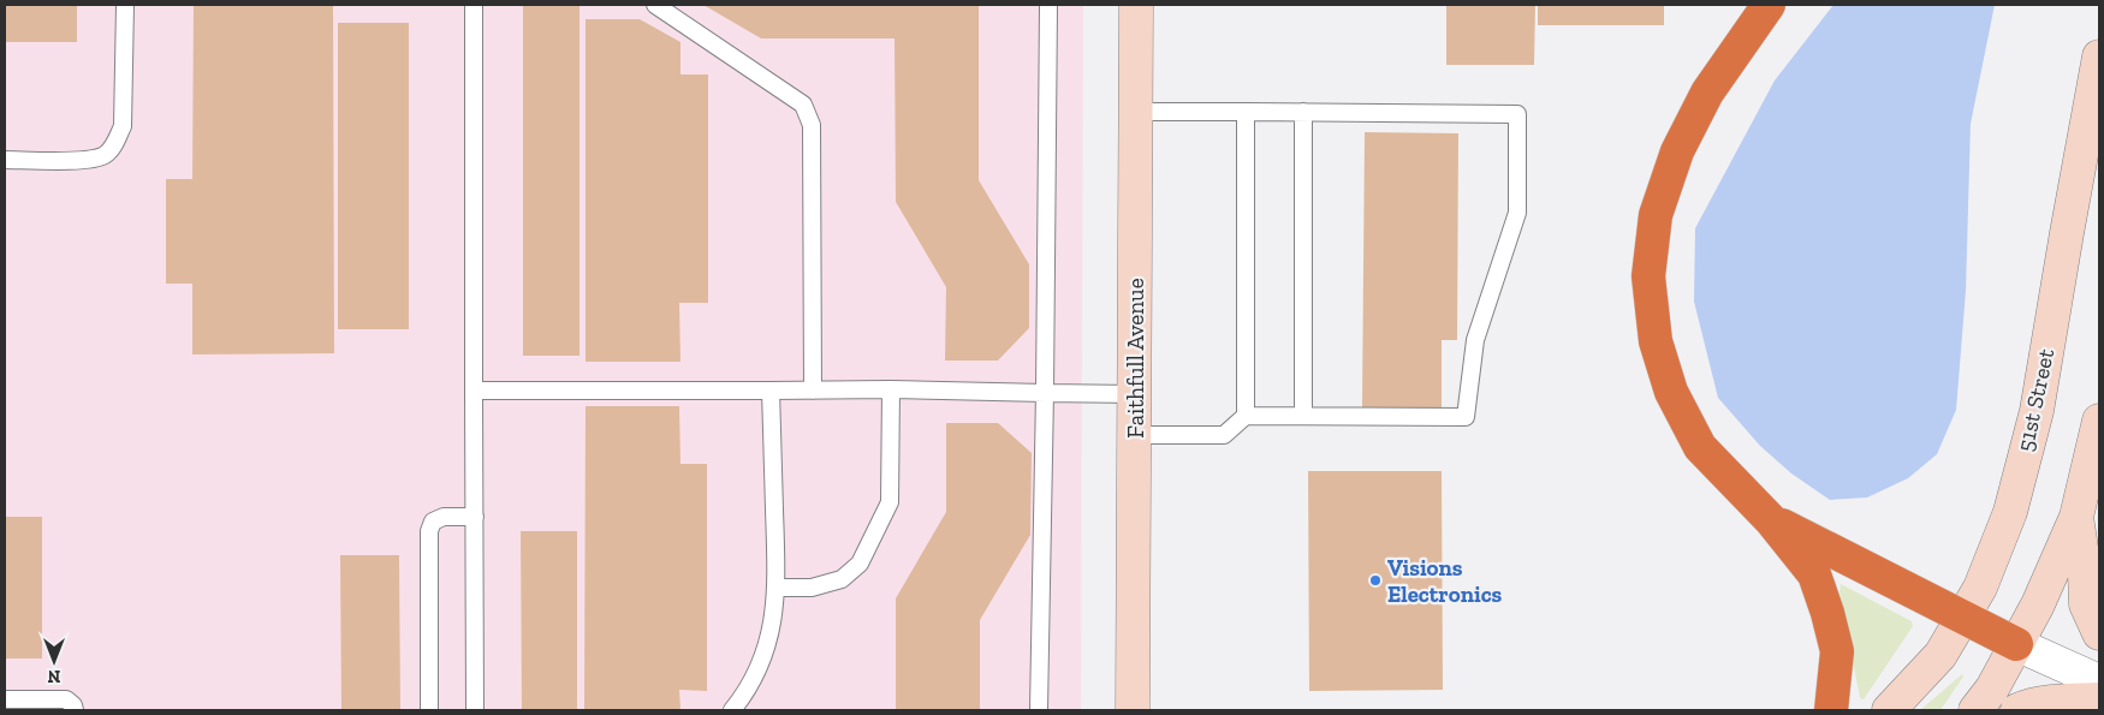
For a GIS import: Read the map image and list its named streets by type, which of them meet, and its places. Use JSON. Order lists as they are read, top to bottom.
{
  "streets": {
    "main road": ["Faithfull Avenue", "51st Street"]
  },
  "places": ["Visions Electronics"],
  "north": "bottom"
}
